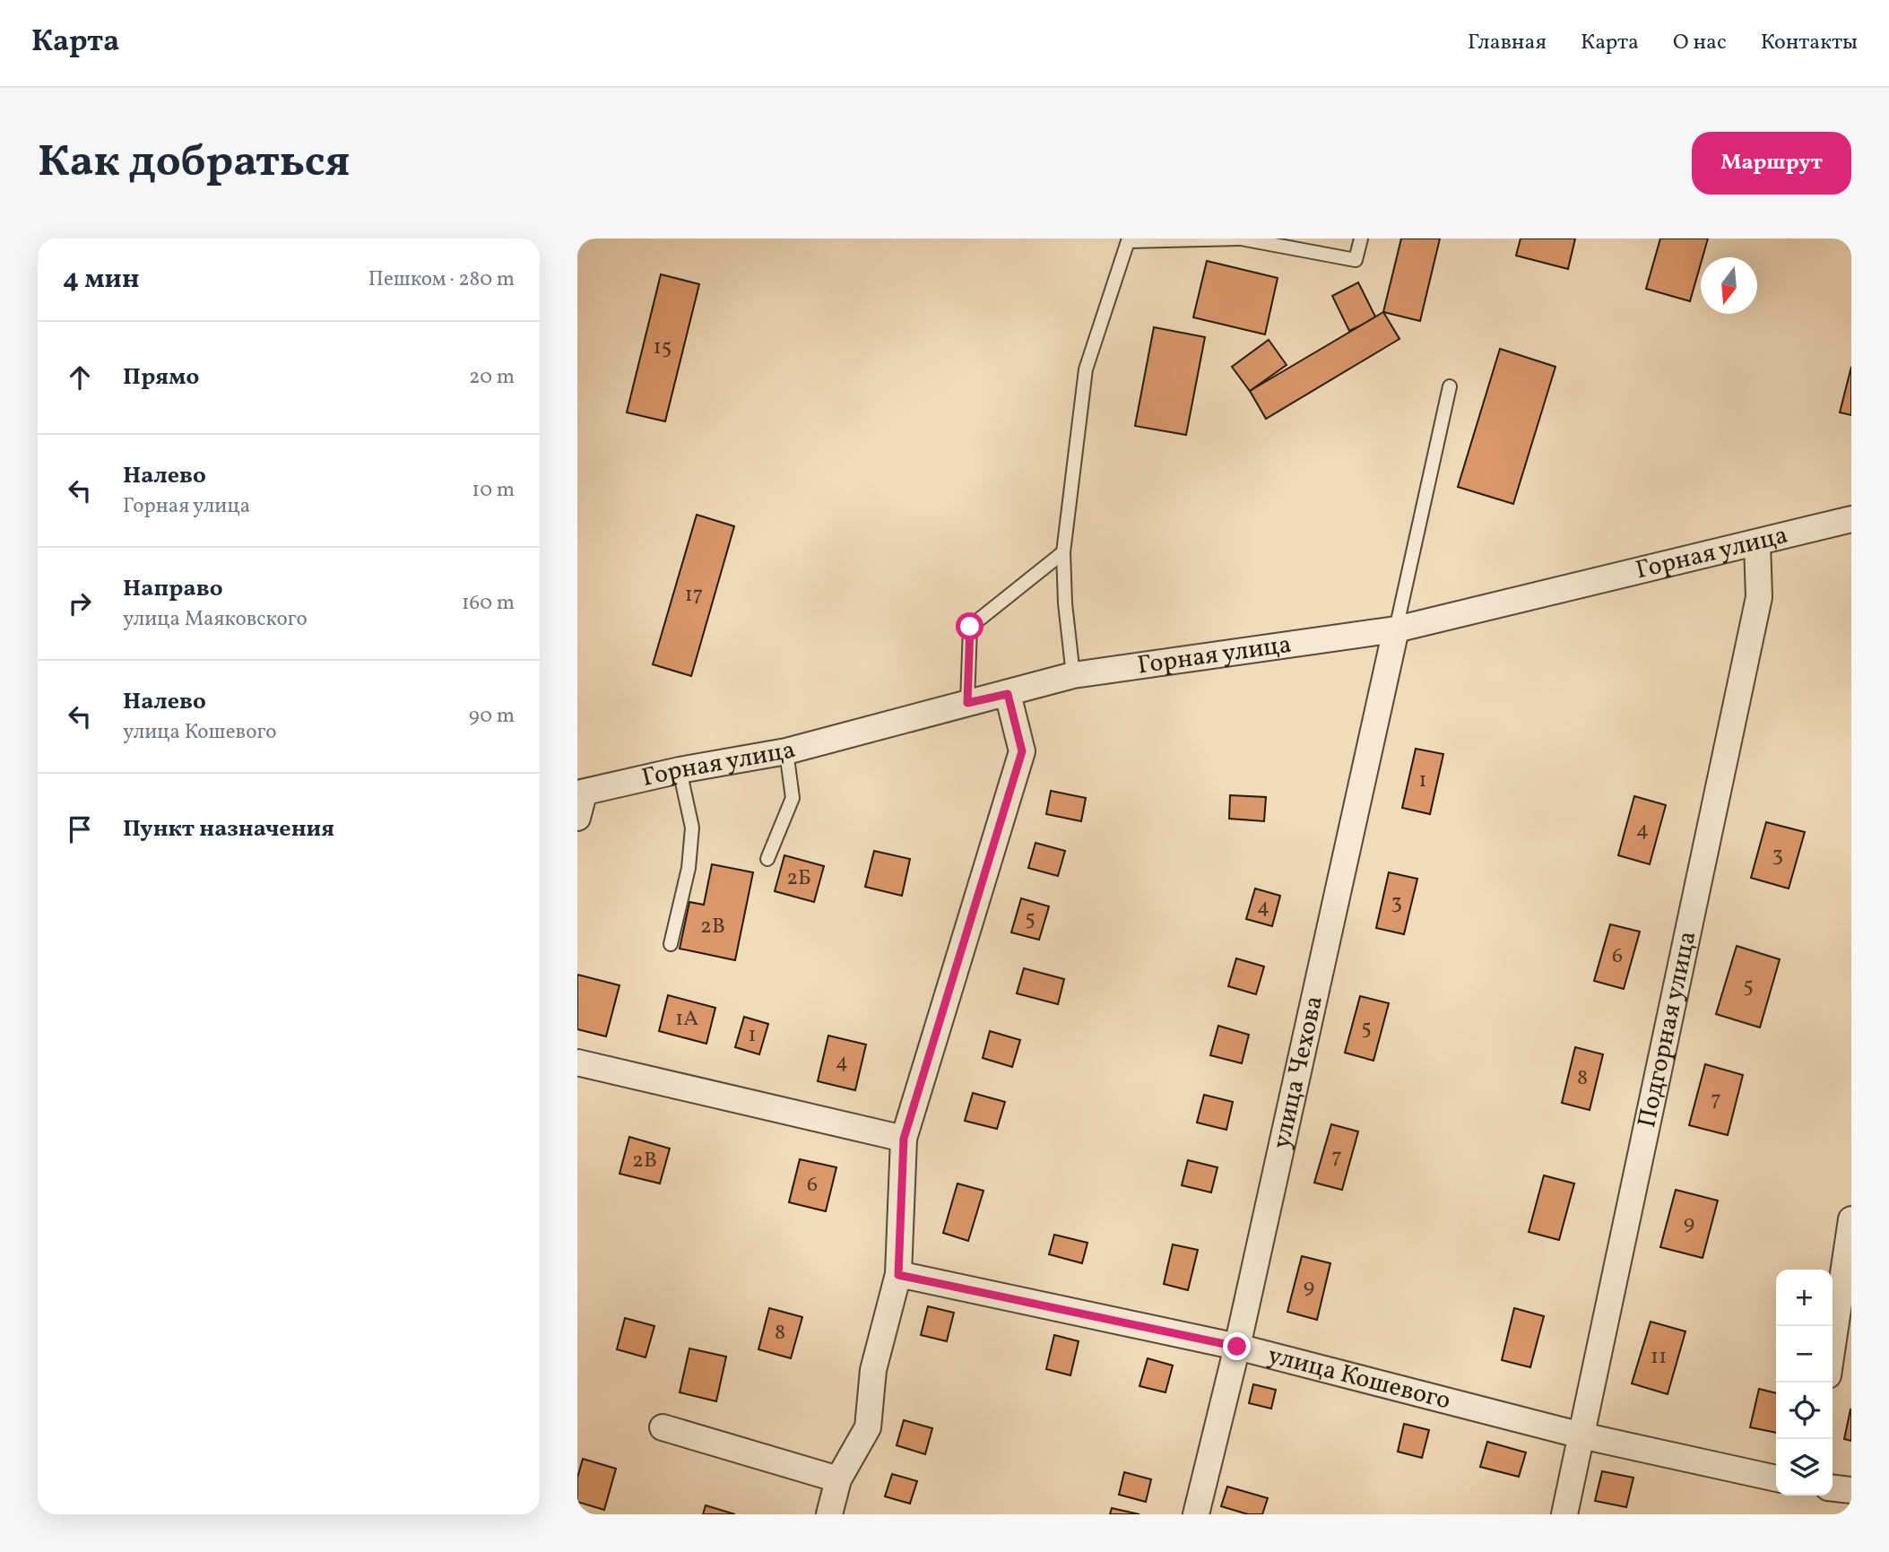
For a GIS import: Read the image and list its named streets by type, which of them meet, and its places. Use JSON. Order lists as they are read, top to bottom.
{
  "streets": {
    "street": [
      "Горная улица",
      "Подгорная улица",
      "улица Чехова",
      "улица Кошевого"
    ]
  },
  "crossings": [
    ["Горная улица", "Подгорная улица"],
    ["Горная улица", "улица Чехова"],
    ["Подгорная улица", "улица Кошевого"],
    ["улица Чехова", "улица Кошевого"]
  ],
  "house_numbers": [
    "15",
    "17",
    "1",
    "4",
    "3",
    "2Б",
    "3",
    "4",
    "5",
    "2В",
    "6",
    "5",
    "1А",
    "5",
    "1",
    "4",
    "8",
    "7",
    "7",
    "2В",
    "6",
    "9",
    "9",
    "8",
    "11"
  ],
  "north": "bottom",
  "page": {
    "header": "Карта",
    "nav": [
      "Главная",
      "Карта",
      "О нас",
      "Контакты"
    ],
    "buttons": "Маршрут",
    "title": "Как добраться",
    "heading": ["4 мин", "Пешком · 280 m"],
    "list": [
      ["Прямо", "20 m"],
      ["Налево", "Горная улица", "10 m"],
      ["Направо", "улица Маяковского", "160 m"],
      ["Налево", "улица Кошевого", "90 m"],
      "Пункт назначения"
    ],
    "map_buttons": ["+", "−"]
  }
}
